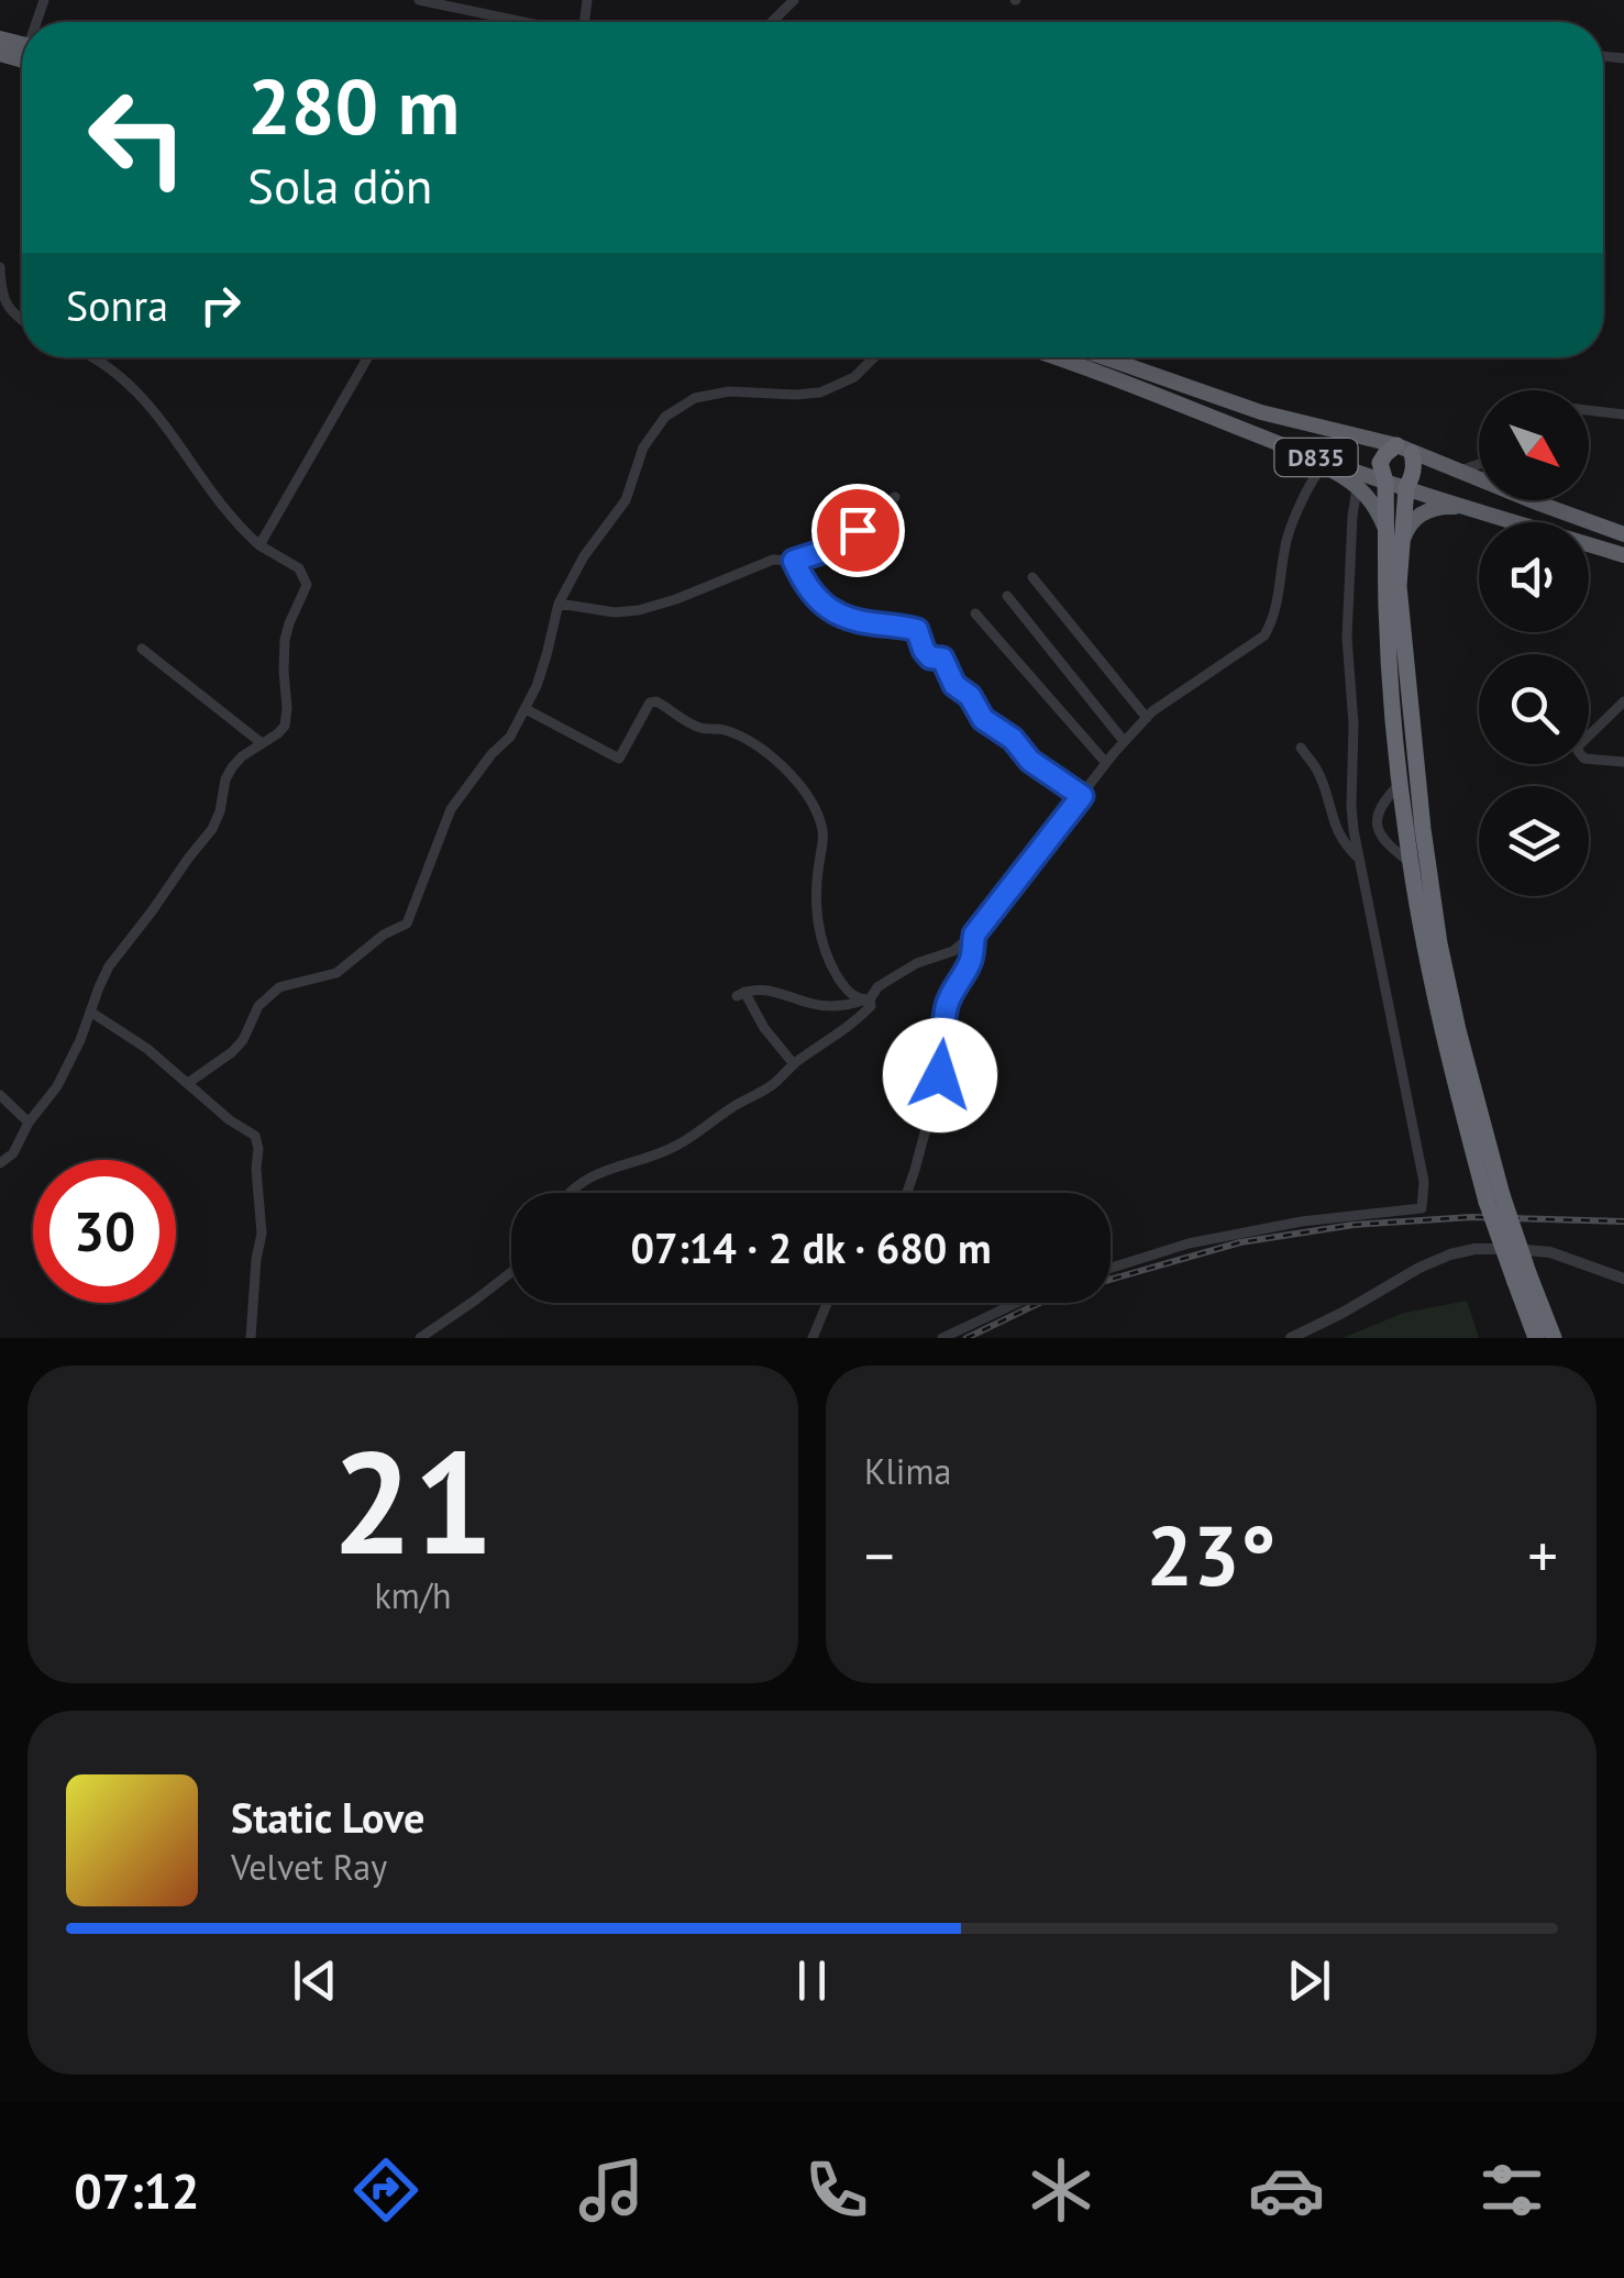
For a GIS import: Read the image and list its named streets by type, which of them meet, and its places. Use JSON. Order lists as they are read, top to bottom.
{
  "streets": {
    "highway": ["D835"]
  },
  "north": "bottom right",
  "page": {
    "turn": ["280 m", "Sola dön"],
    "then": "Sonra",
    "limit": "30",
    "trip": "07:14 · 2 dk · 680 m",
    "tile": [
      ["21", "km/h"],
      "Klima"
    ],
    "heat": ["−", "23°", "+"],
    "song": ["Static Love", "Velvet Ray"],
    "tabs": "07:12"
  }
}
